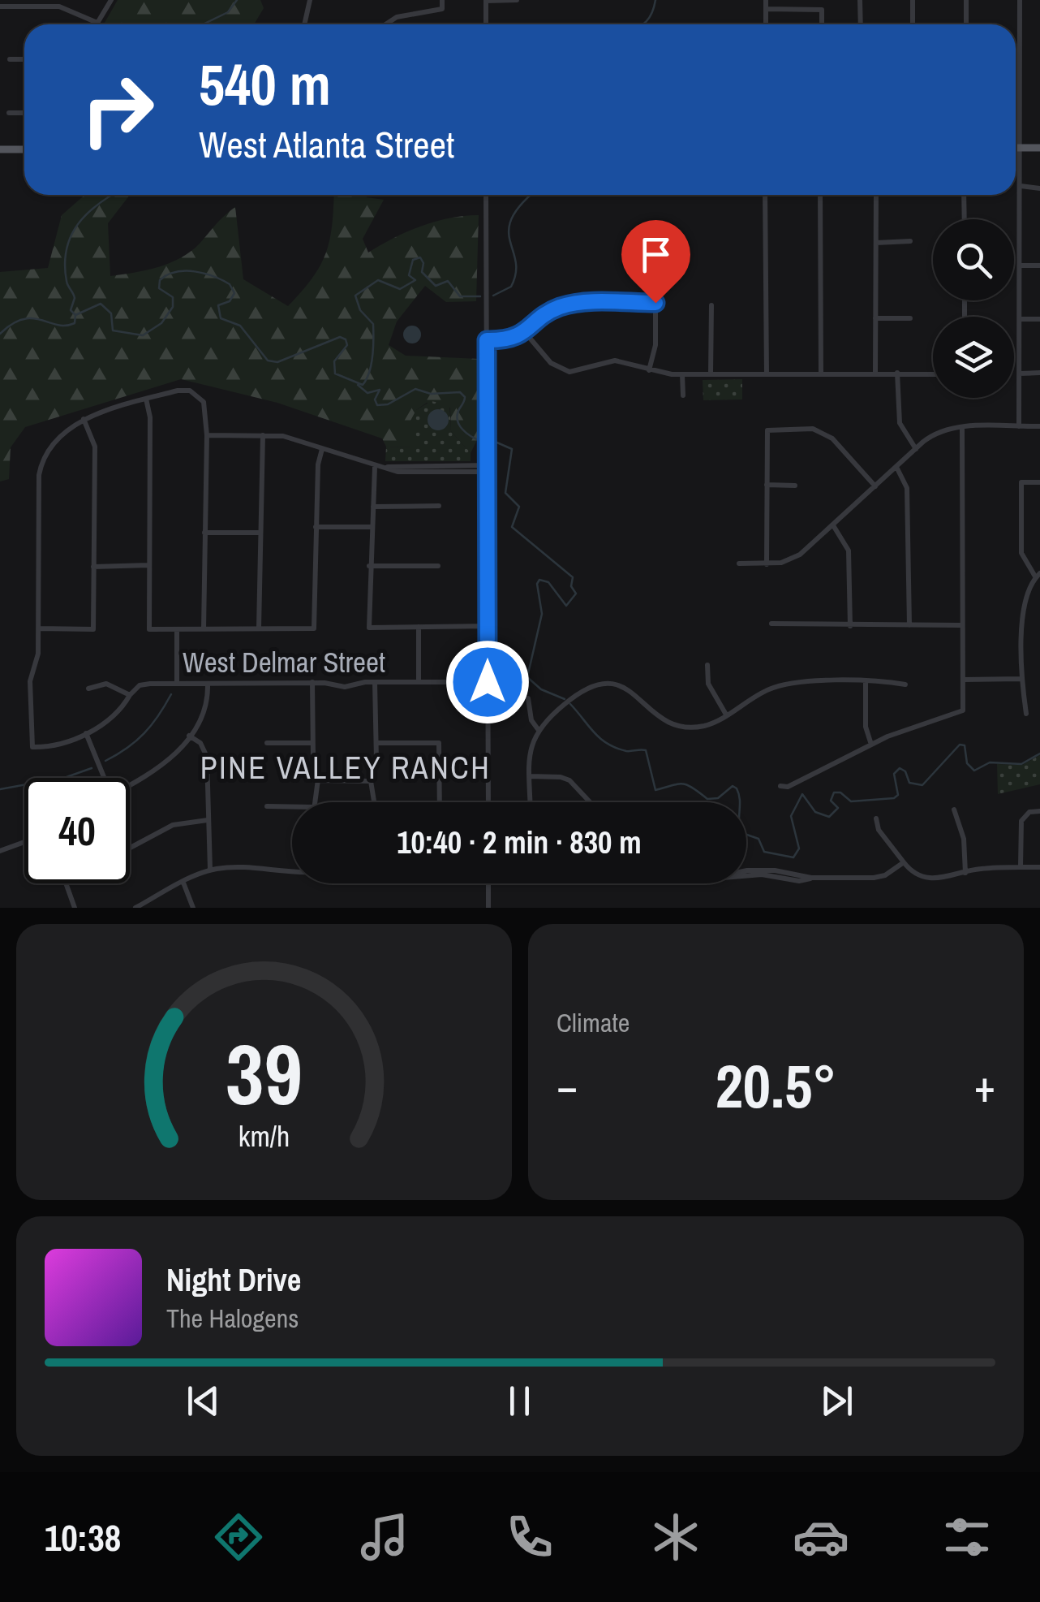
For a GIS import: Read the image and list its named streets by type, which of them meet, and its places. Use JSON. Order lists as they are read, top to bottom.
{
  "streets": {
    "street": ["West Delmar Street"]
  },
  "districts": ["PINE VALLEY RANCH"],
  "page": {
    "turn": ["540 m", "West Atlanta Street"],
    "limit": "40",
    "trip": "10:40 · 2 min · 830 m",
    "tile": "Climate",
    "heat": ["−", "20.5°", "+"],
    "song": ["Night Drive", "The Halogens"],
    "tabs": "10:38",
    "gauge": ["39", "km/h"]
  }
}
